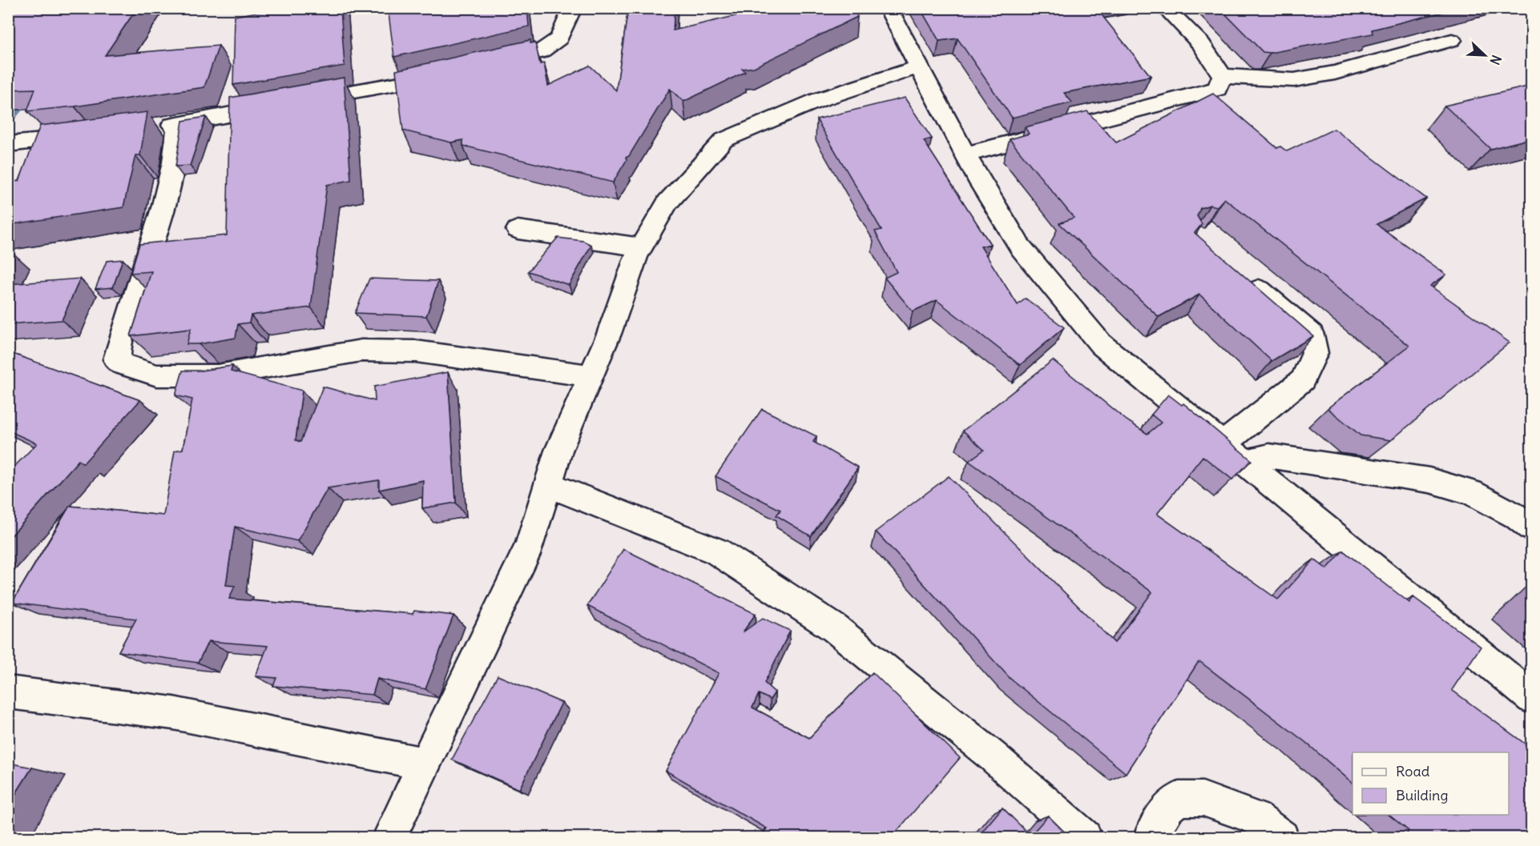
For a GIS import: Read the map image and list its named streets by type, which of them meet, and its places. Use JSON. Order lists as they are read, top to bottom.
{
  "legend": ["Road", "Building"],
  "north": "bottom right"
}
